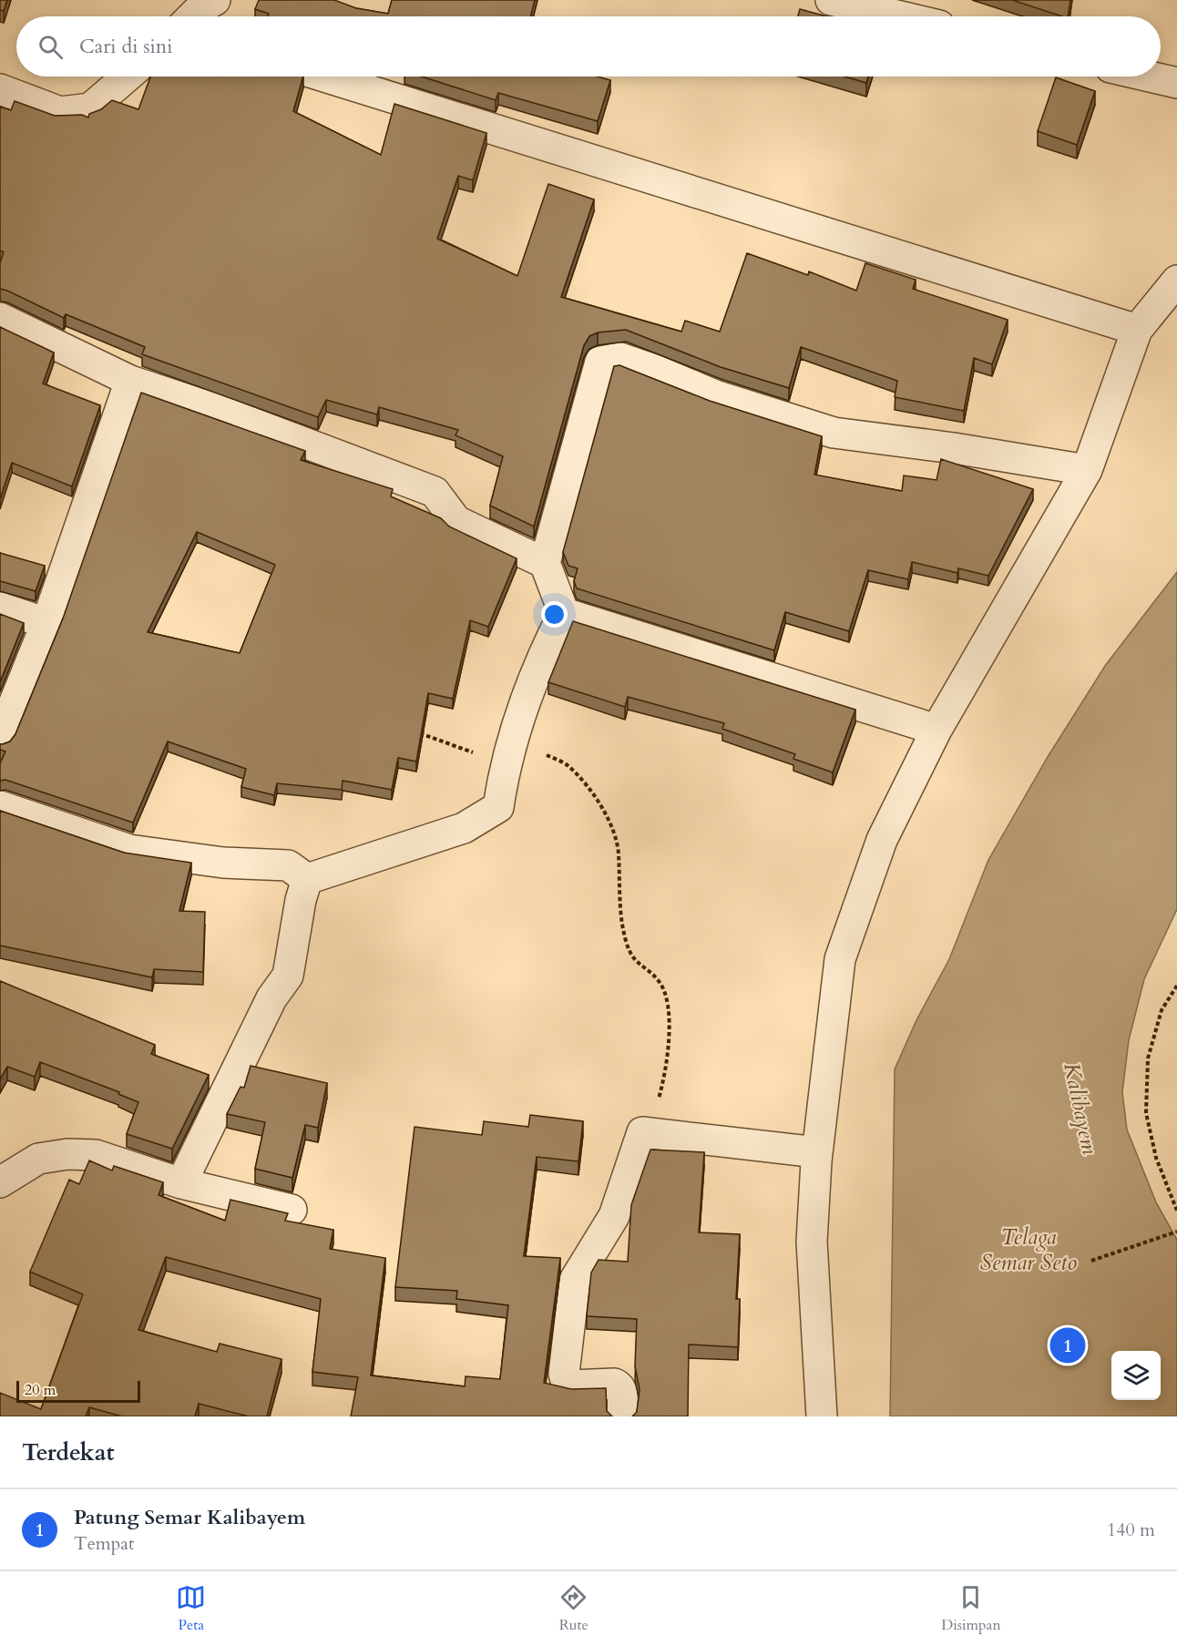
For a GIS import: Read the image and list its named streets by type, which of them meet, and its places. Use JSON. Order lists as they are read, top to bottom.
{
  "water": ["Kalibayem", "Telaga Semar Seto"],
  "scale_bar": "20 m",
  "page": {
    "search": "Cari di sini",
    "pins": "1",
    "scale": "20 m",
    "heading": "Terdekat",
    "list": [
      {
        "mark": "1",
        "name": "Patung Semar Kalibayem",
        "note": "Tempat",
        "value": "140 m"
      }
    ],
    "nav": ["Peta", "Rute", "Disimpan"]
  }
}
